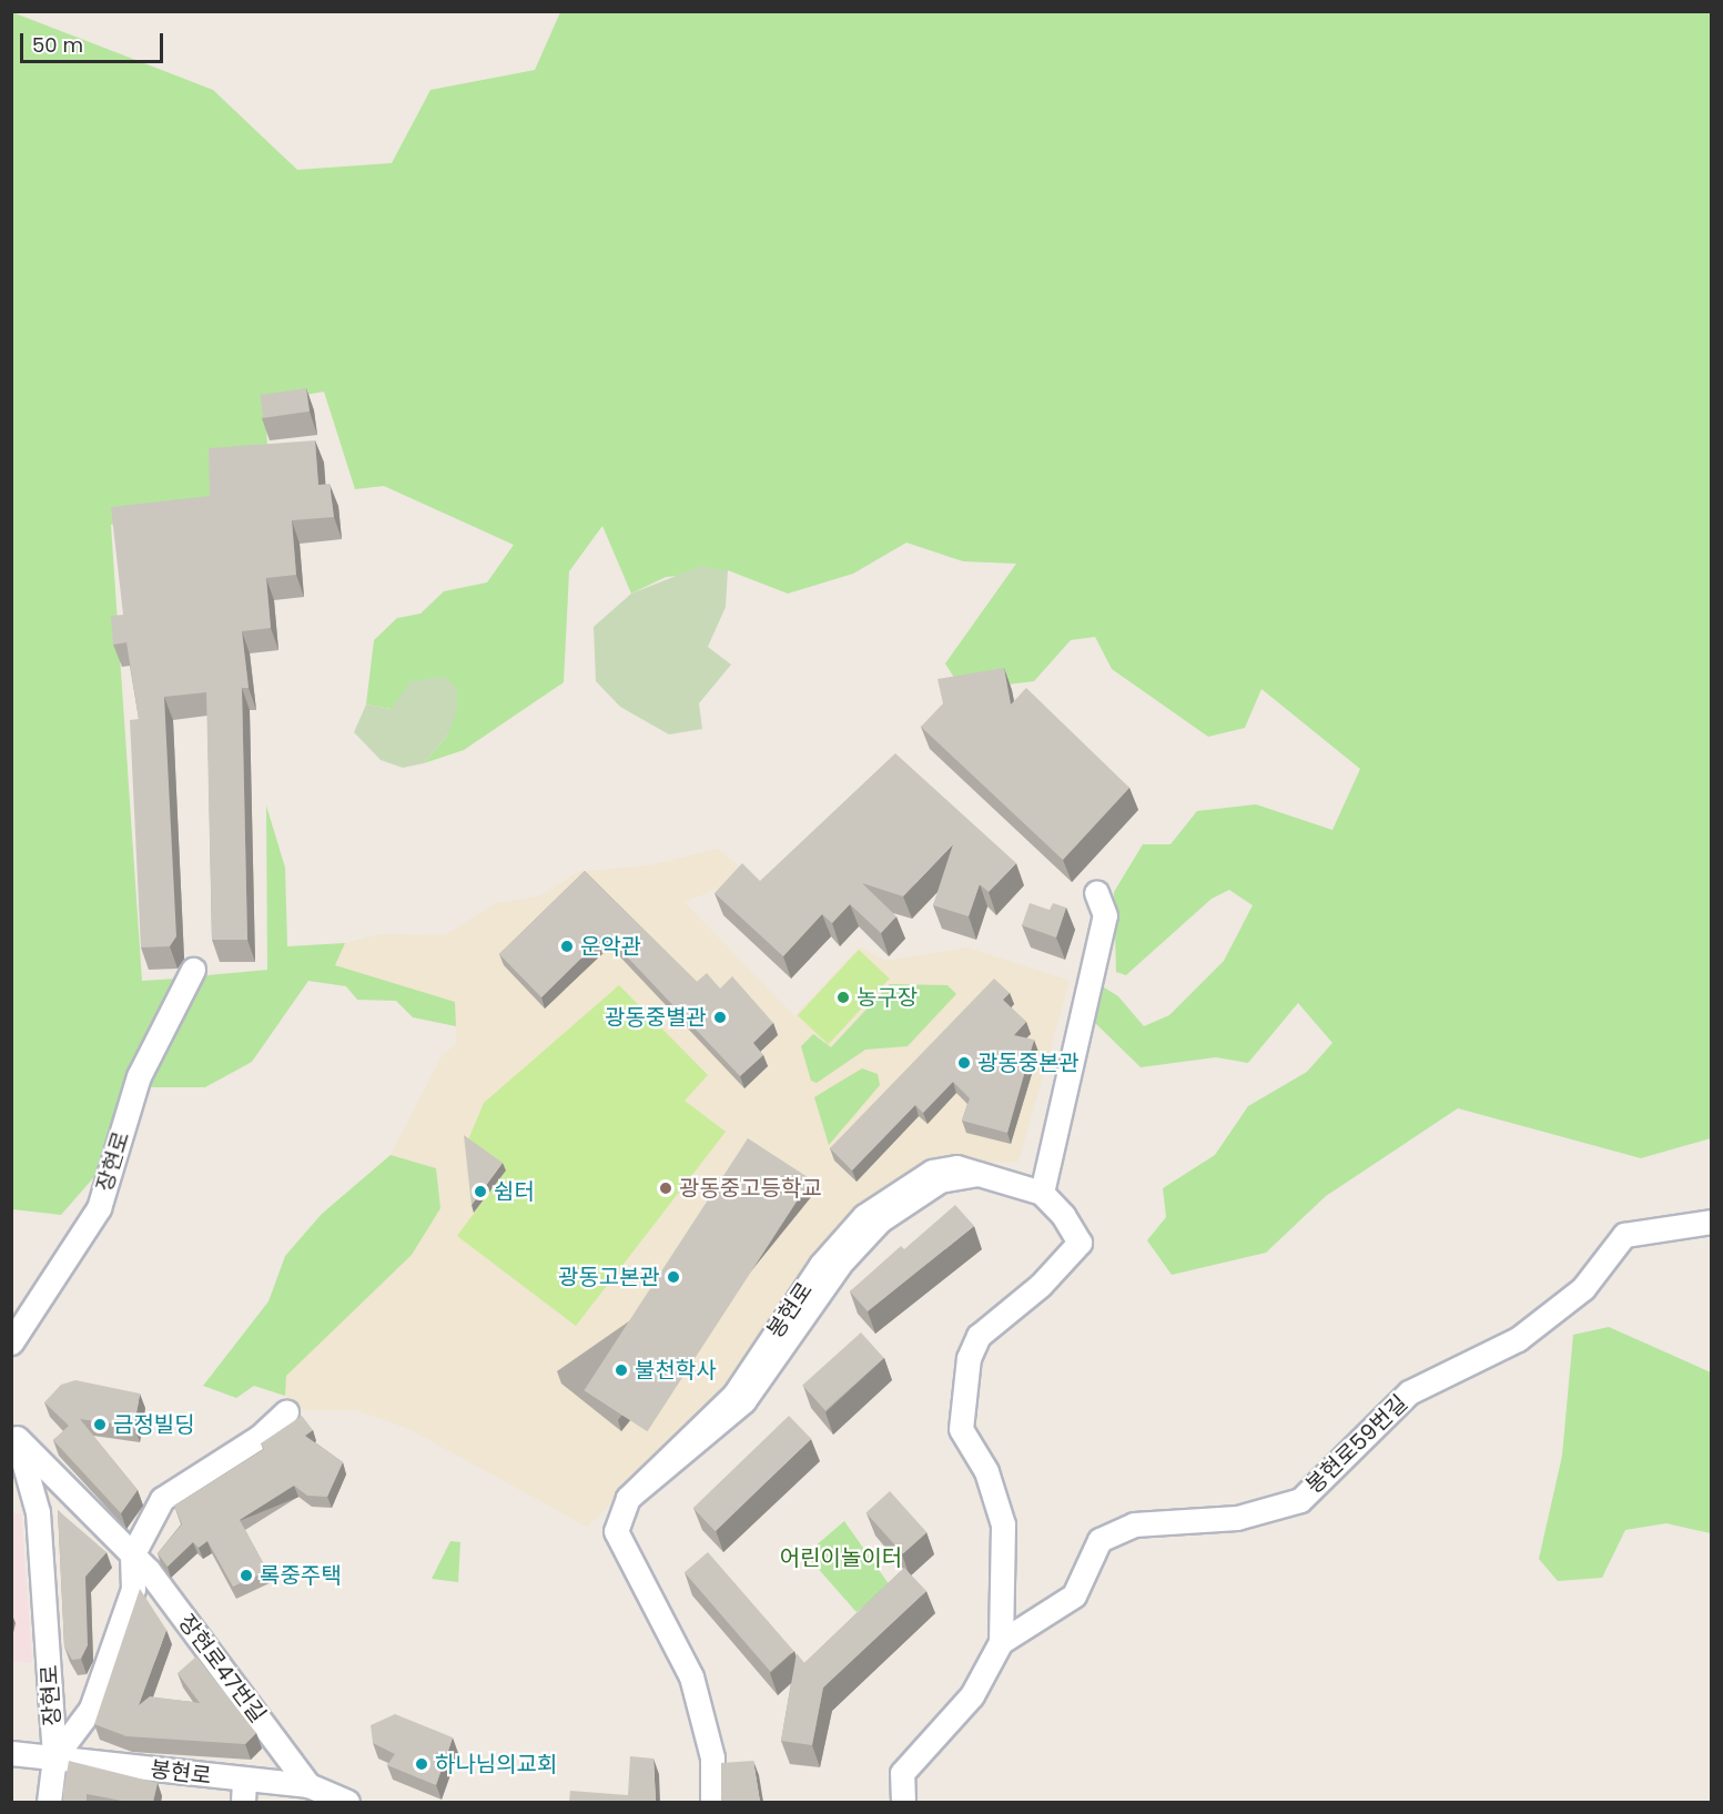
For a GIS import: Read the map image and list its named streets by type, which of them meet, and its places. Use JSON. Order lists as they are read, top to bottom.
{
  "streets": {
    "street": [
      "장현로",
      "봉현로",
      "봉현로59번길",
      "장현로47번길"
    ]
  },
  "crossings": [
    ["장현로", "봉현로"],
    ["장현로", "장현로47번길"],
    ["봉현로", "봉현로59번길"],
    ["봉현로", "장현로47번길"]
  ],
  "parks": ["어린이놀이터"],
  "places": [
    "운악관",
    "농구장",
    "광동중별관",
    "광동중본관",
    "광동중고등학교",
    "쉼터",
    "광동고본관",
    "불천학사",
    "금정빌딩",
    "록중주택",
    "하나님의교회"
  ],
  "scale_bar": "50 m"
}
